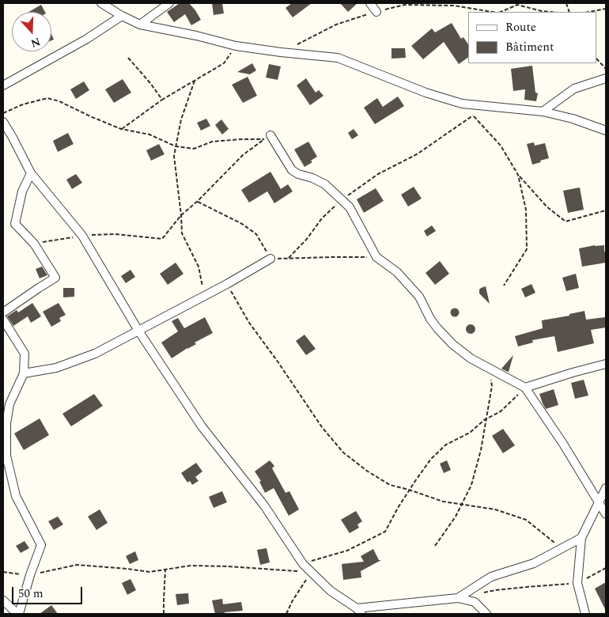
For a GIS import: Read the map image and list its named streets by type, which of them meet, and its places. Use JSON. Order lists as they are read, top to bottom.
{
  "legend": ["Route", "Bâtiment"],
  "scale_bar": "50 m",
  "north": "bottom"
}
